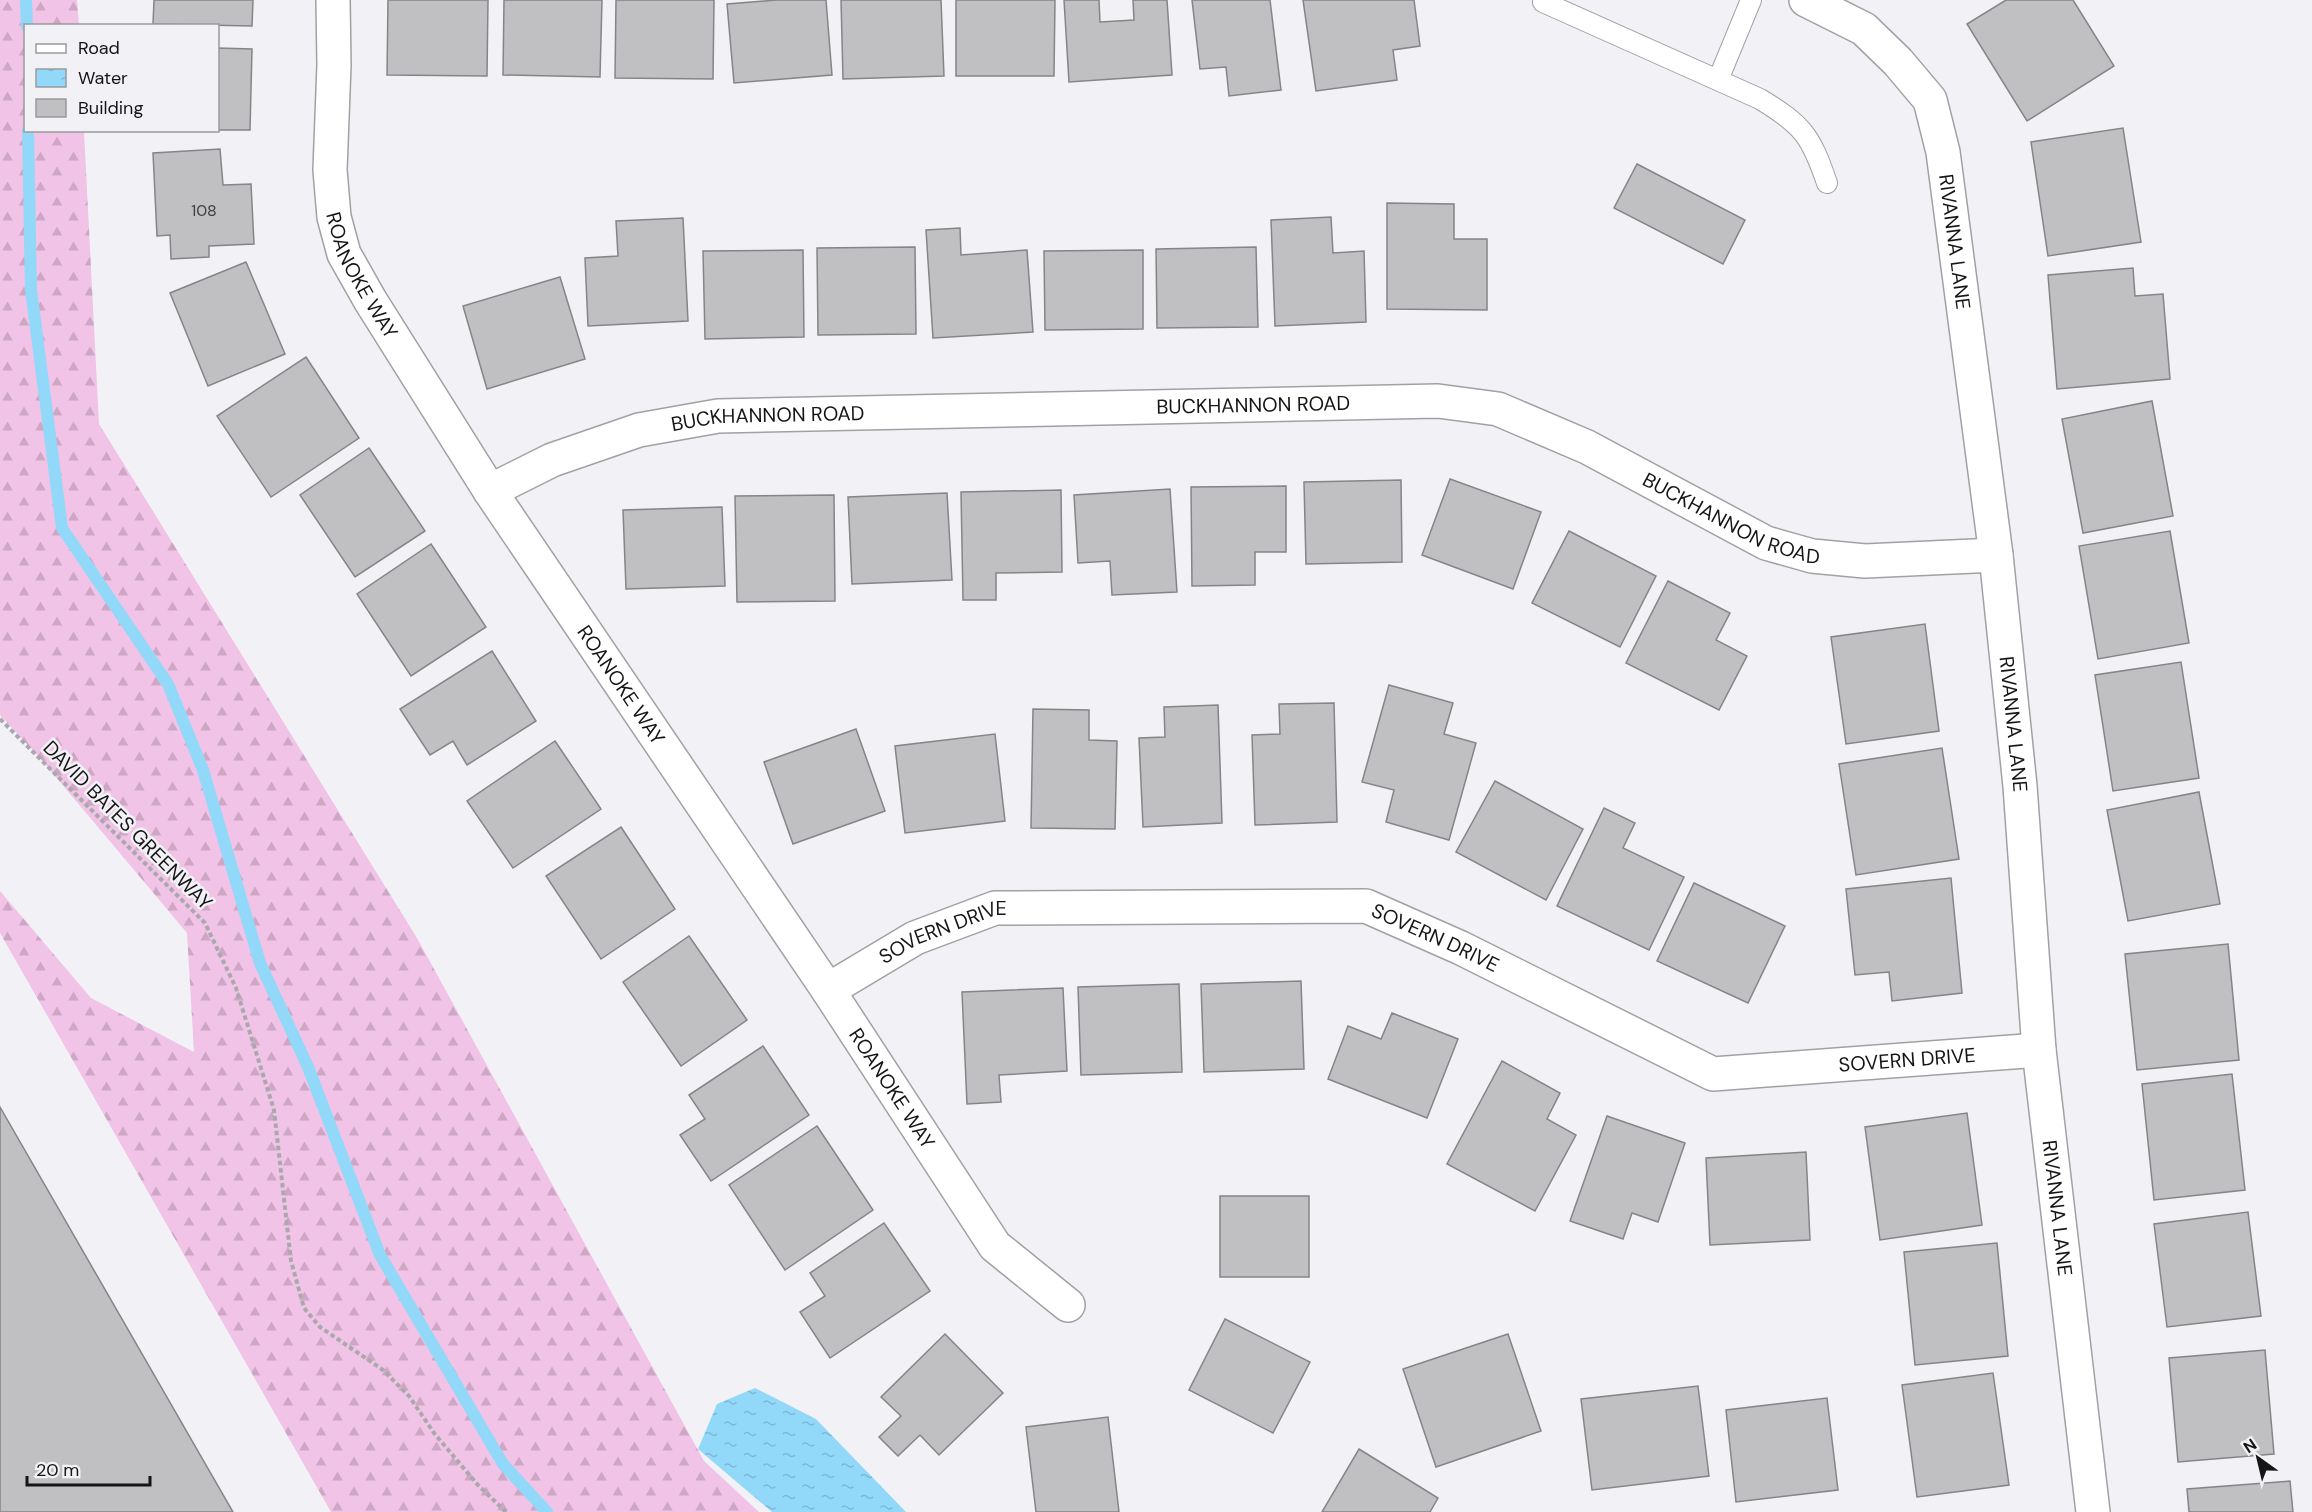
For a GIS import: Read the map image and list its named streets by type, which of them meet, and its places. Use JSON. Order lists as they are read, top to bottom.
{
  "streets": {
    "street": [
      "RIVANNA LANE",
      "ROANOKE WAY",
      "BUCKHANNON ROAD",
      "SOVERN DRIVE"
    ],
    "path": ["DAVID BATES GREENWAY"]
  },
  "crossings": [
    ["RIVANNA LANE", "BUCKHANNON ROAD"],
    ["RIVANNA LANE", "SOVERN DRIVE"],
    ["ROANOKE WAY", "BUCKHANNON ROAD"],
    ["ROANOKE WAY", "SOVERN DRIVE"]
  ],
  "house_numbers": ["108"],
  "legend": ["Road", "Water", "Building"],
  "scale_bar": "20 m",
  "north": "top left"
}
